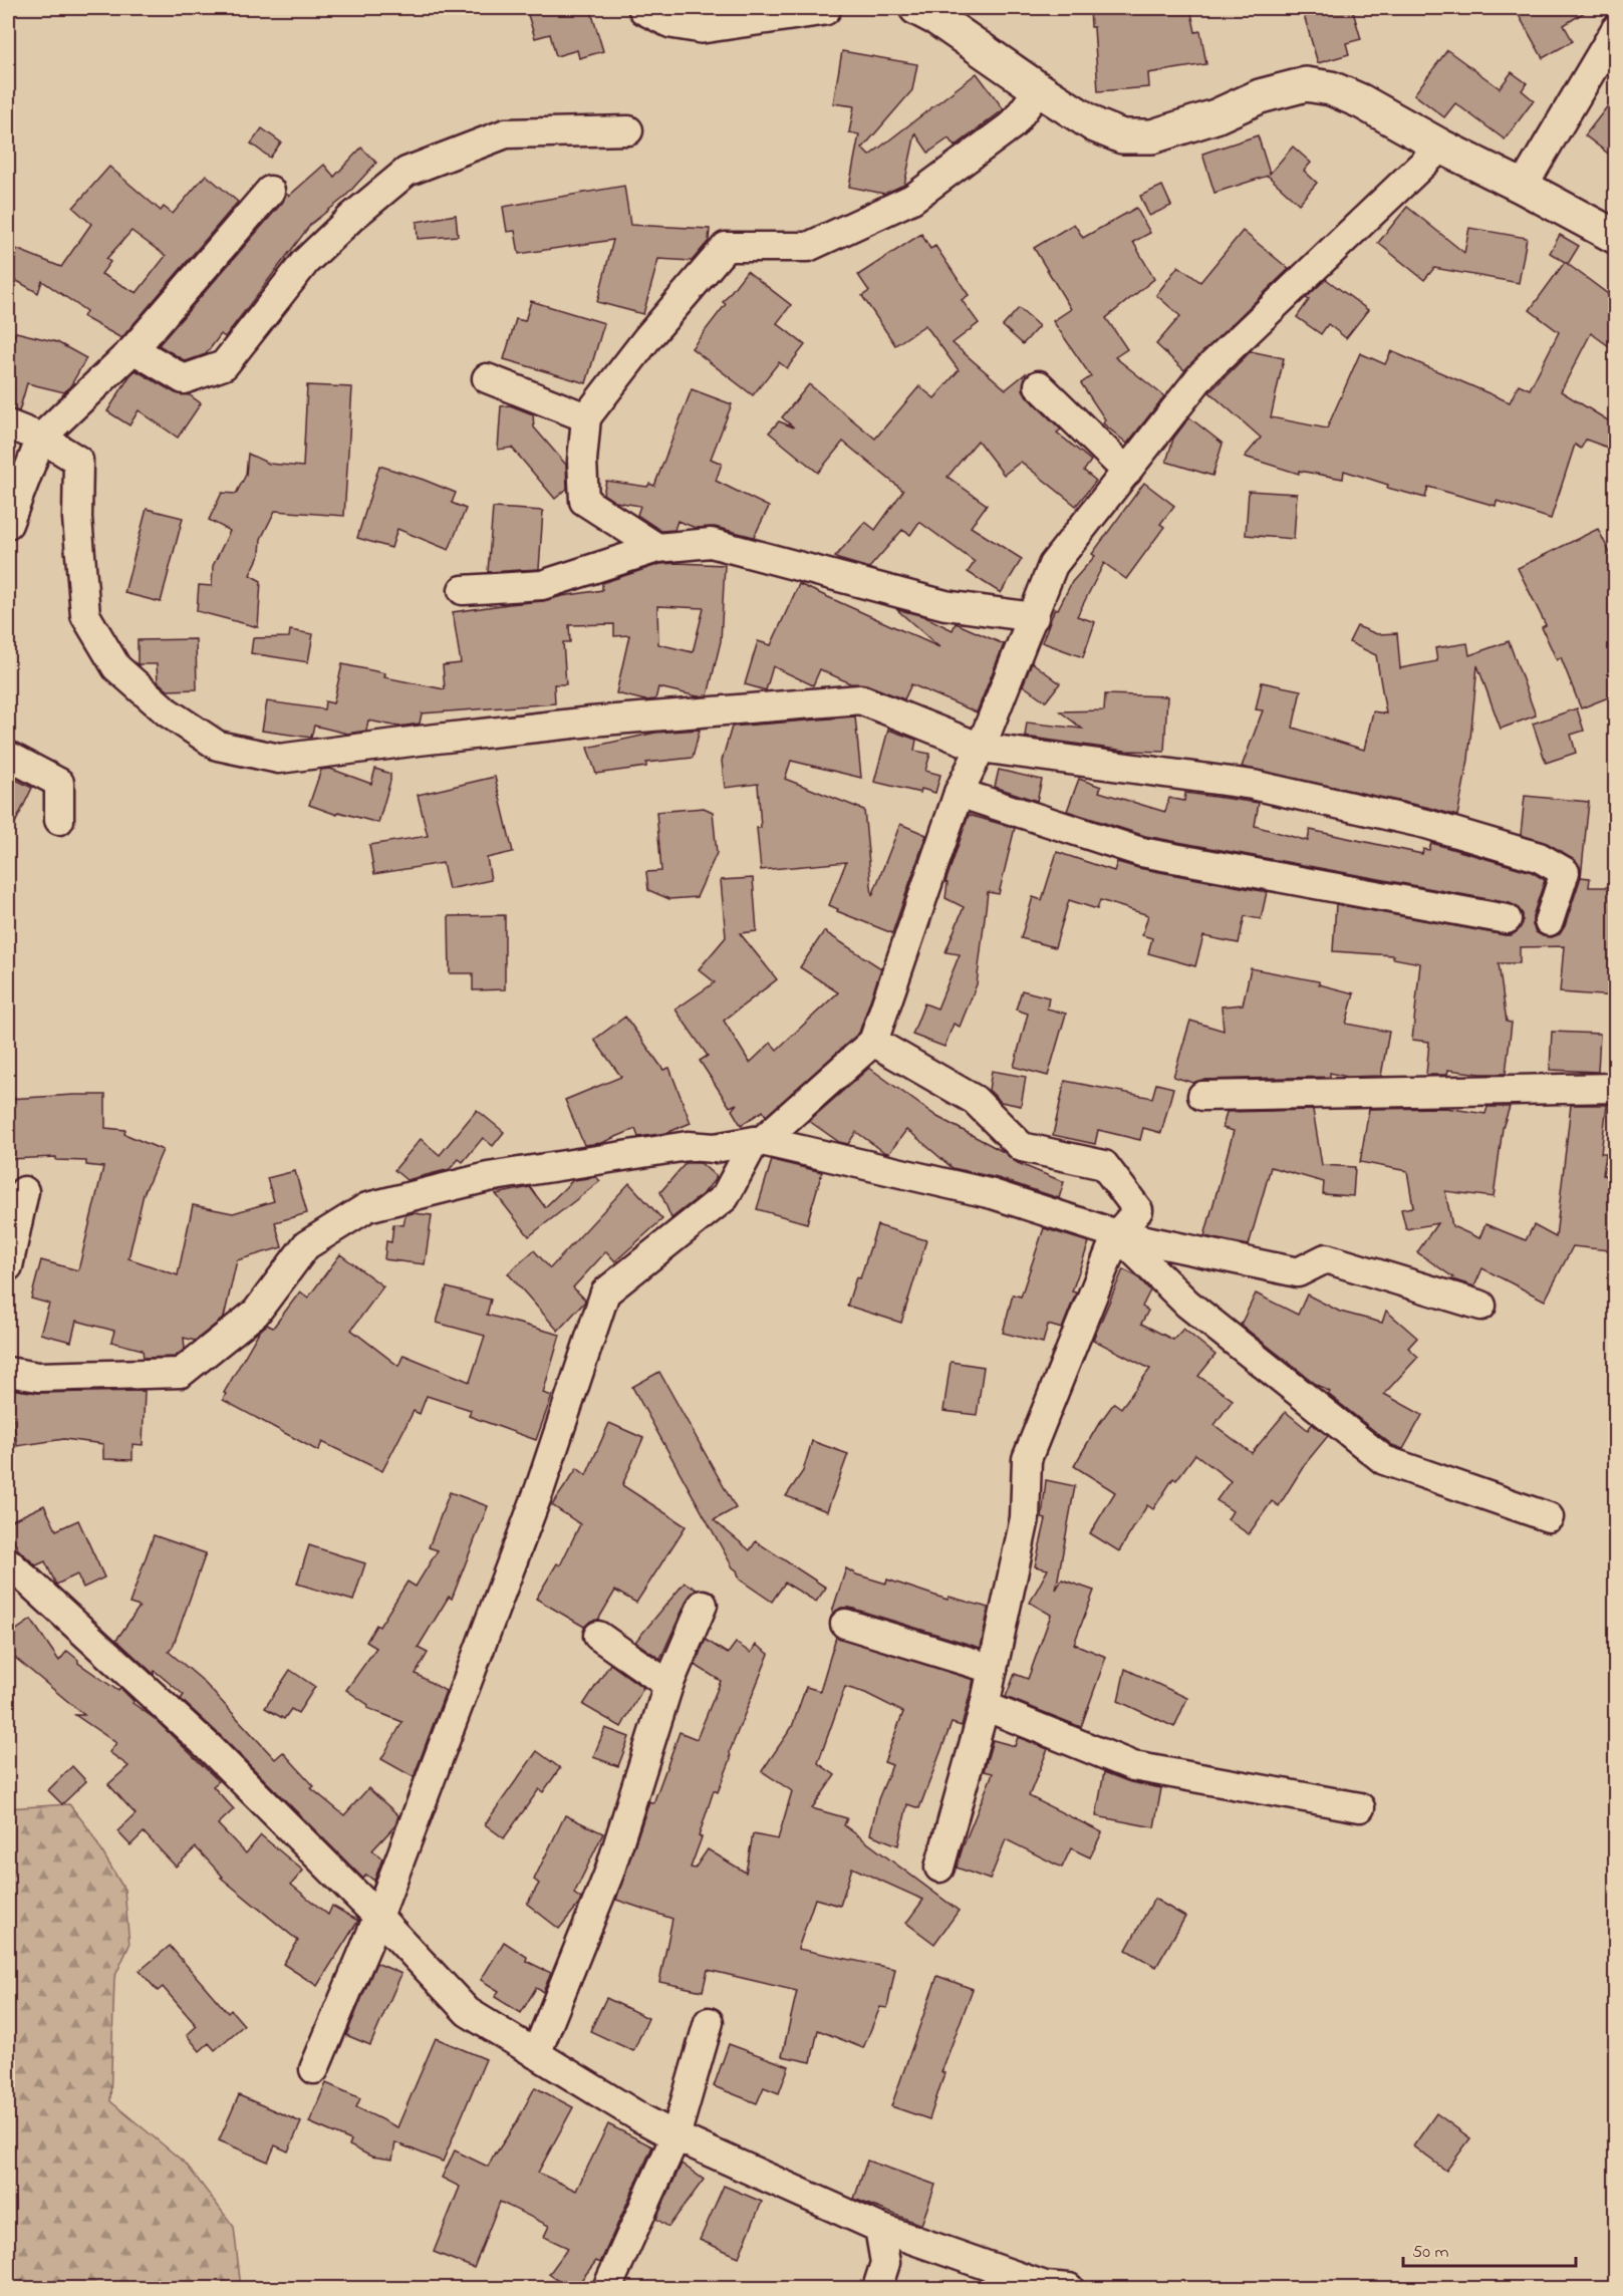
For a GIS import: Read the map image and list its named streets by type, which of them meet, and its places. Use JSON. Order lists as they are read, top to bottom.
{
  "scale_bar": "50 m"
}
